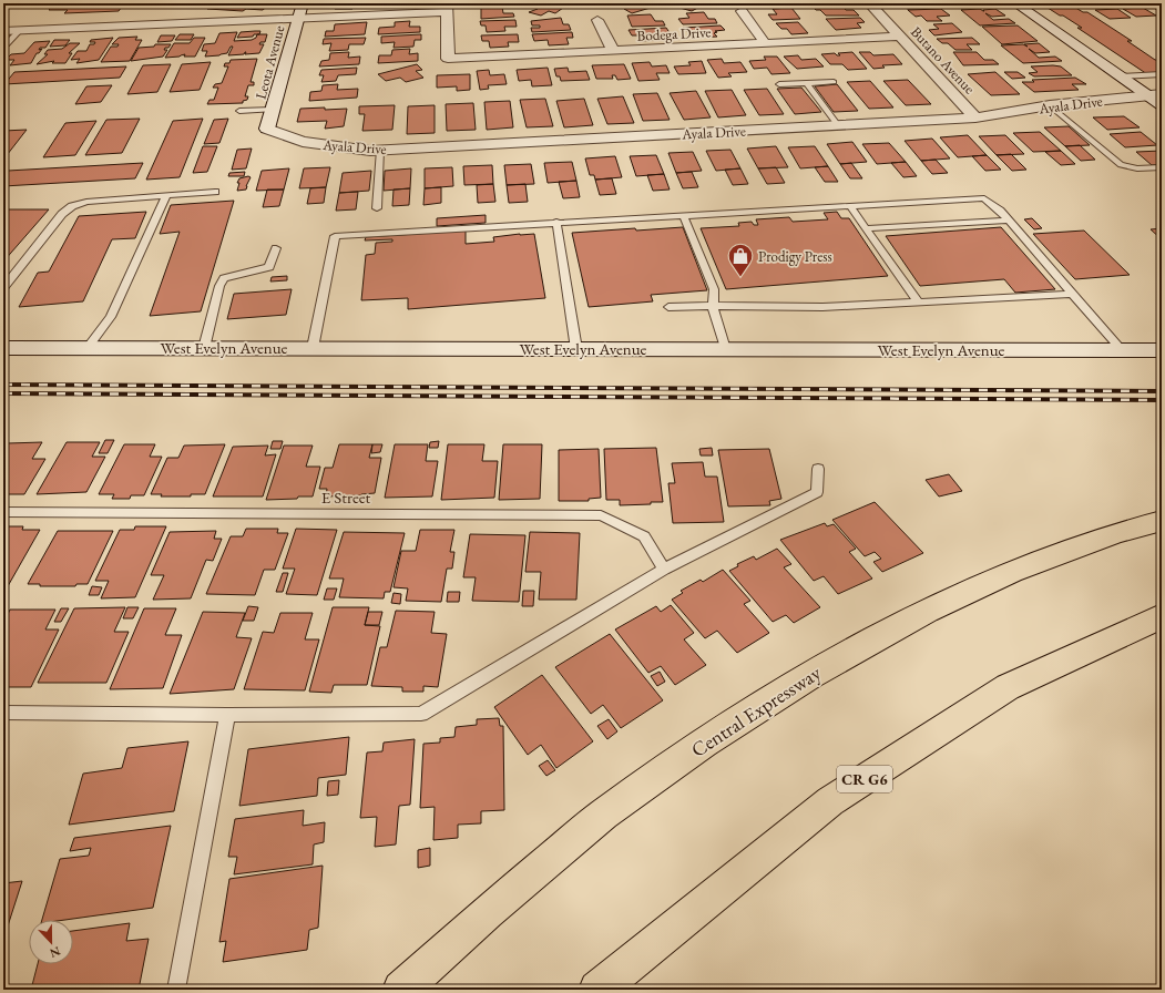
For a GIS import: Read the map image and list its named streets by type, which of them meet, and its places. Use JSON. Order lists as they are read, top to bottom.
{
  "streets": {
    "highway": ["Central Expressway", "CR G6"],
    "street": [
      "Bodega Drive",
      "Butano Avenue",
      "Leota Avenue",
      "Ayala Drive",
      "West Evelyn Avenue"
    ],
    "lane": ["E Street"]
  },
  "crossings": [
    ["Bodega Drive", "Butano Avenue"],
    ["Butano Avenue", "Ayala Drive"],
    ["Leota Avenue", "Ayala Drive"]
  ],
  "places": {
    "shop": ["Prodigy Press"]
  },
  "north": "bottom"
}
